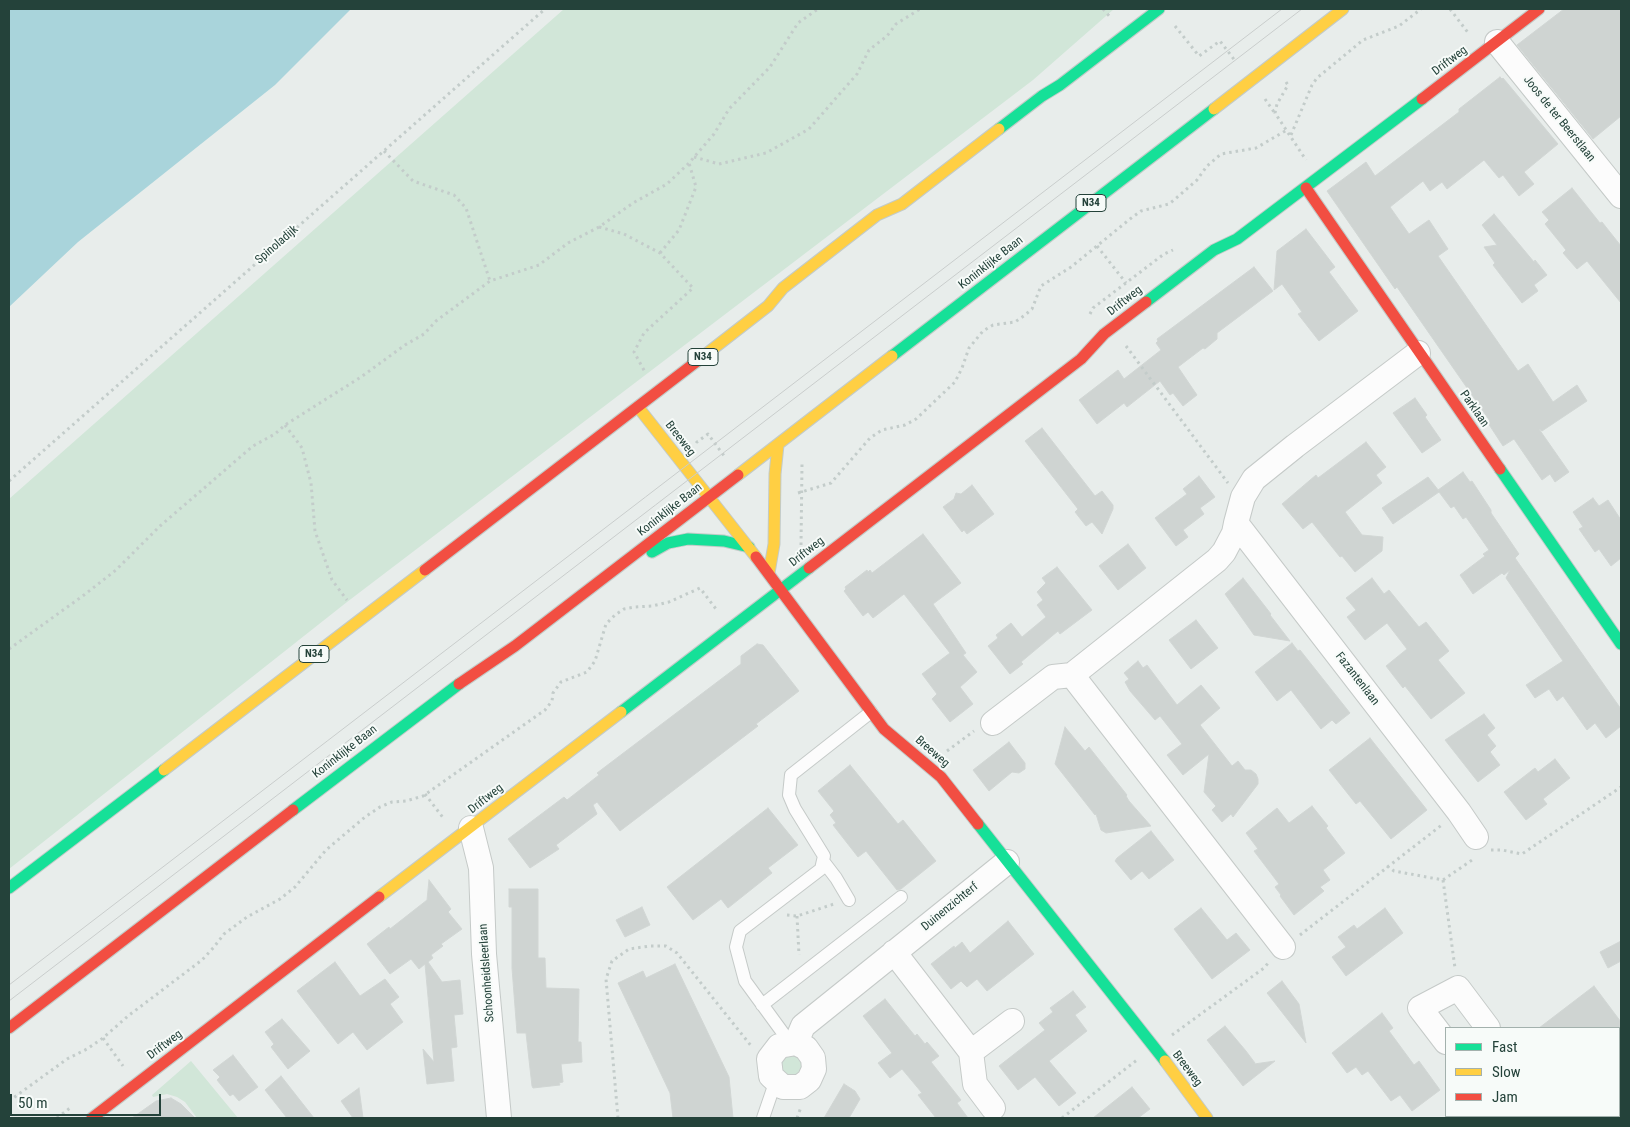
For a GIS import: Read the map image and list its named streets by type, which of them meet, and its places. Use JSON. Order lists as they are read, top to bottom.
{
  "streets": {
    "main road": [
      "Driftweg",
      "N34",
      "Koninklijke Baan",
      "Parklaan",
      "Breeweg"
    ],
    "street": [
      "Joos de ter Beerstlaan",
      "Fazantenlaan",
      "Duinenzichterf",
      "Schoonheidsleerlaan"
    ],
    "path": ["Spinoladijk"]
  },
  "crossings": [
    ["Driftweg", "Joos de ter Beerstlaan"],
    ["Driftweg", "Parklaan"],
    ["Driftweg", "Breeweg"],
    ["Driftweg", "Schoonheidsleerlaan"],
    ["N34", "Breeweg"],
    ["Koninklijke Baan", "Breeweg"],
    ["Breeweg", "Duinenzichterf"]
  ],
  "legend": ["Fast", "Slow", "Jam"],
  "scale_bar": "50 m"
}
